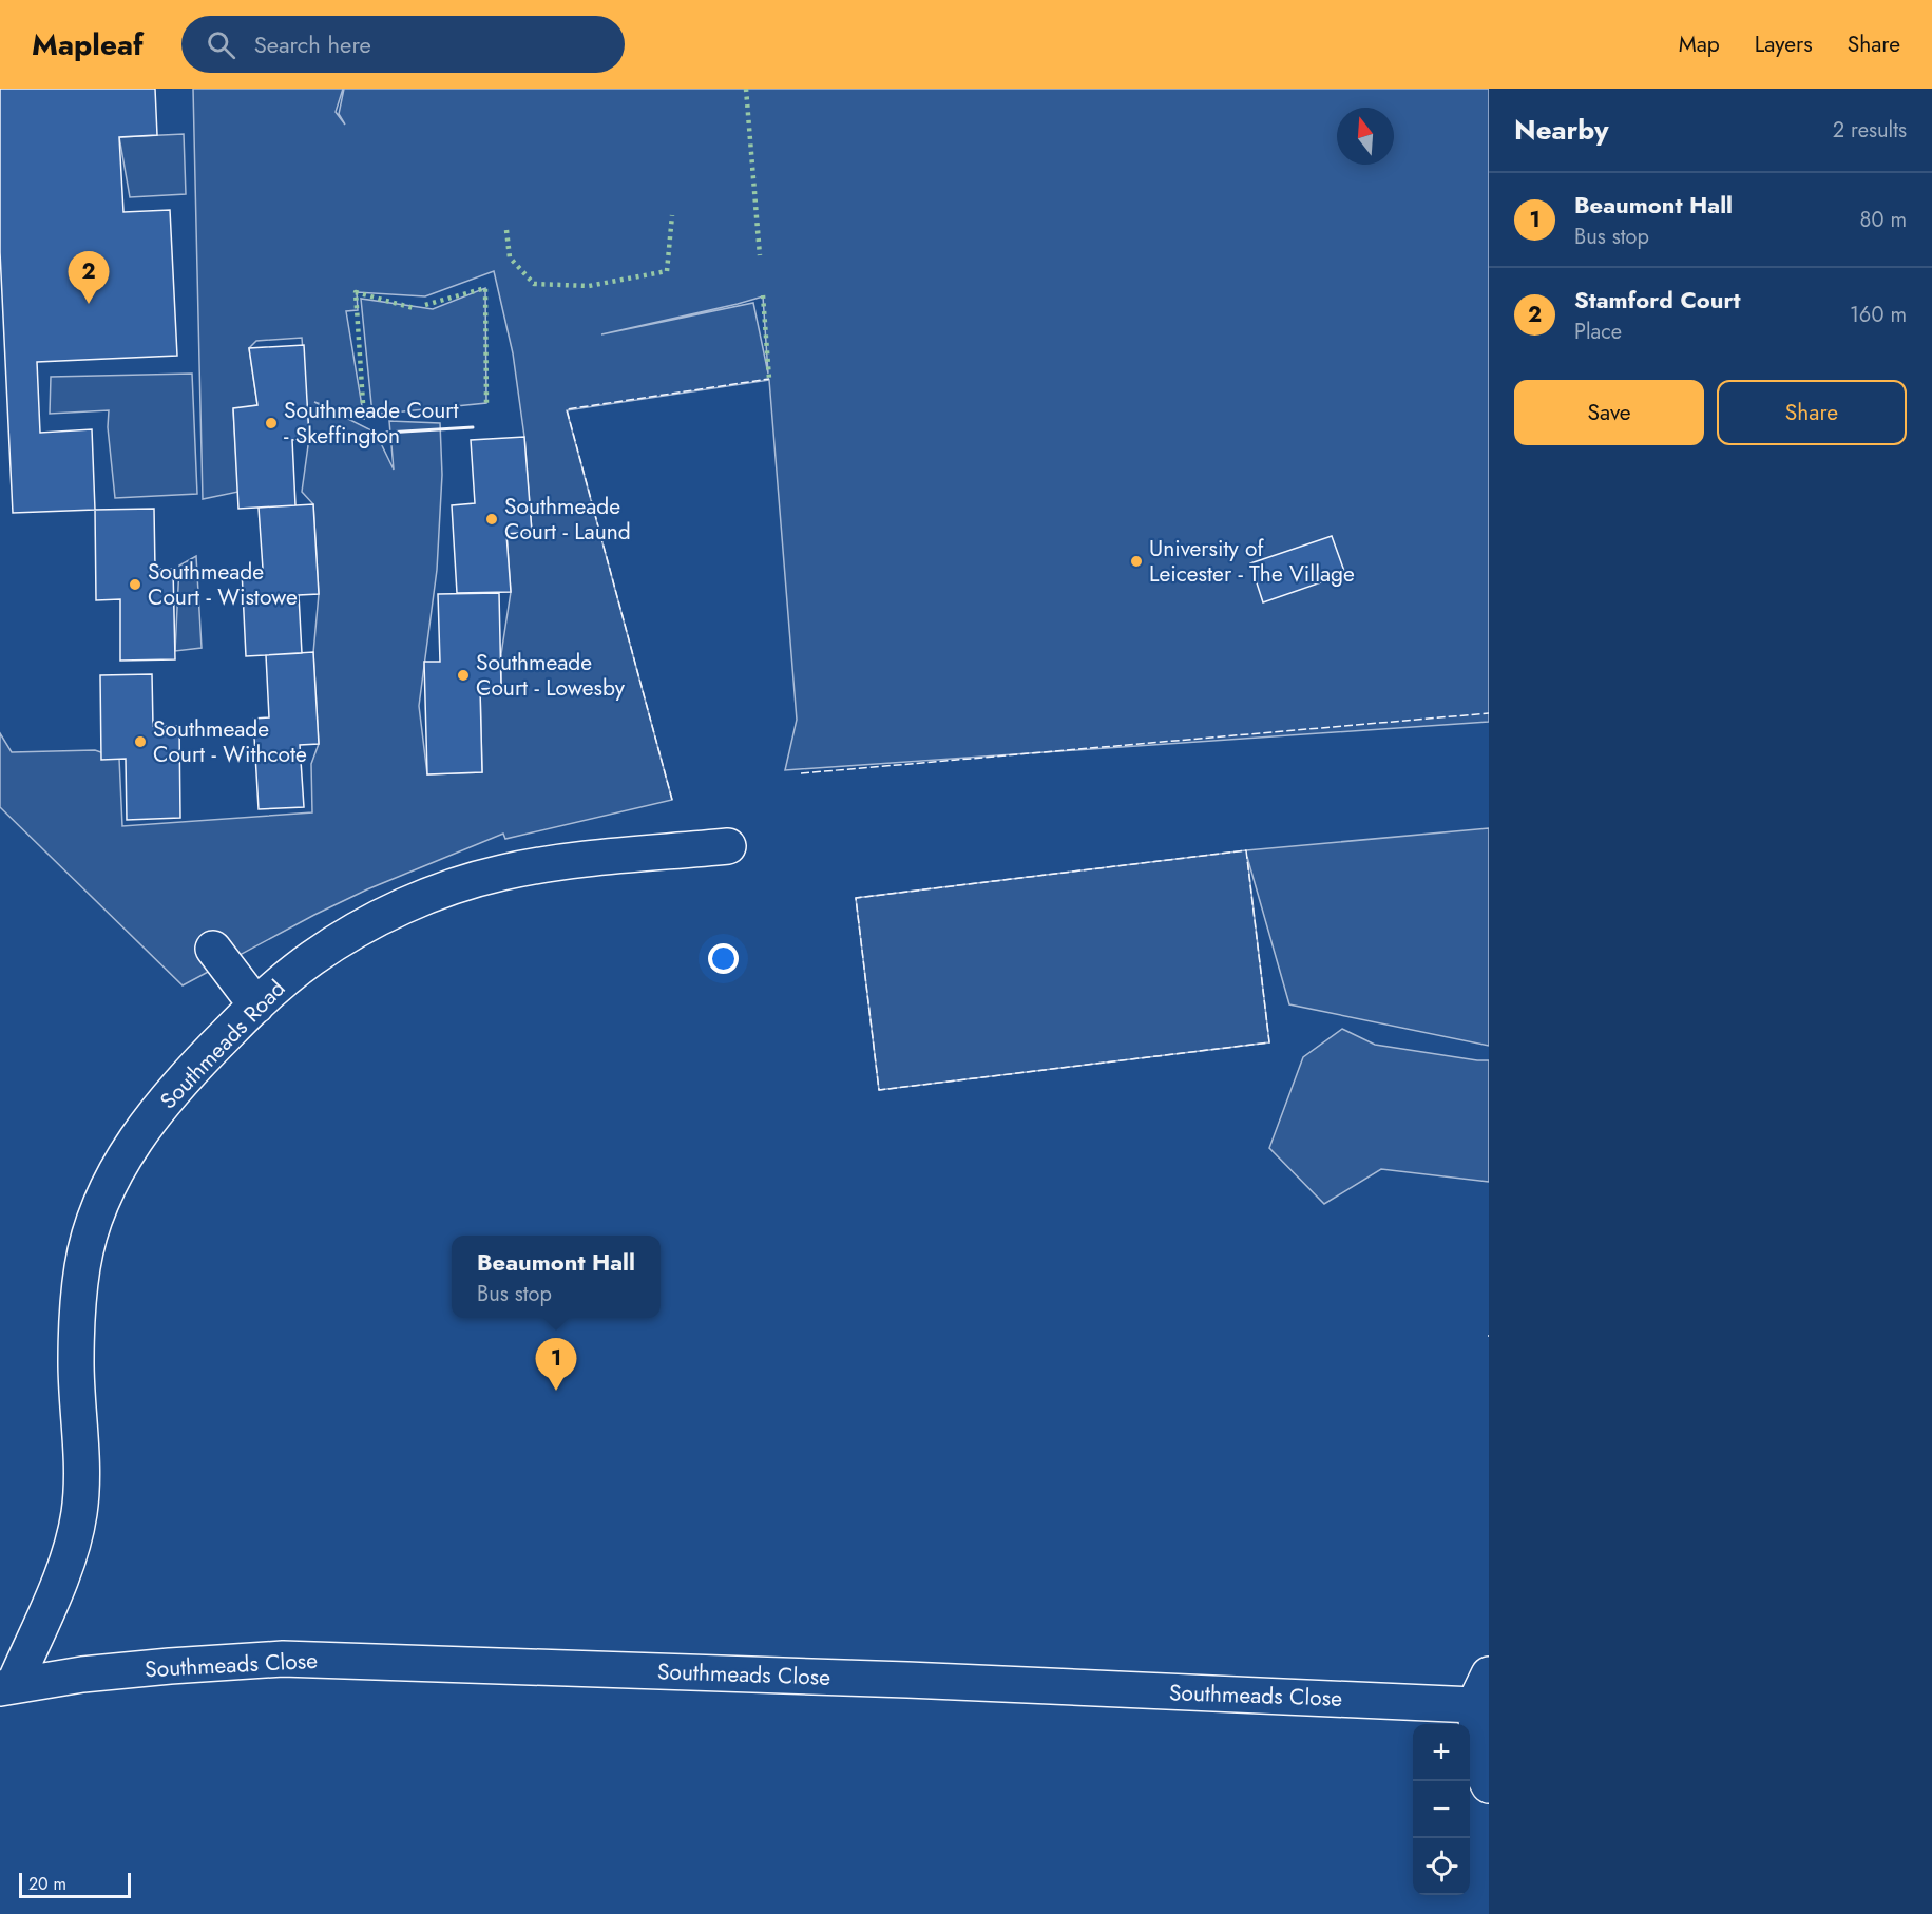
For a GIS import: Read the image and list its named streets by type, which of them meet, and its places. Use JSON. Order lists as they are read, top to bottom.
{
  "streets": {
    "street": ["Southmeads Road", "Southmeads Close"]
  },
  "crossings": [
    ["Southmeads Road", "Southmeads Close"]
  ],
  "places": [
    "Southmeade Court - Skeffington",
    "Southmeade Court - Laund",
    "University of Leicester - The Village",
    "Southmeade Court - Wistowe",
    "Southmeade Court - Lowesby",
    "Southmeade Court - Withcote"
  ],
  "scale_bar": "20 m",
  "north": "top",
  "page": {
    "header": "Mapleaf",
    "search": "Search here",
    "nav": ["Map", "Layers", "Share"],
    "heading": ["Nearby", "2 results"],
    "list": [
      {
        "mark": "1",
        "name": "Beaumont Hall",
        "note": "Bus stop",
        "value": "80 m"
      },
      {
        "mark": "2",
        "name": "Stamford Court",
        "note": "Place",
        "value": "160 m"
      }
    ],
    "pins": ["2", "1"],
    "buttons": ["Save", "Share"],
    "popup": ["Beaumont Hall", "Bus stop"],
    "map_buttons": ["+", "−"],
    "scale": "20 m"
  }
}
